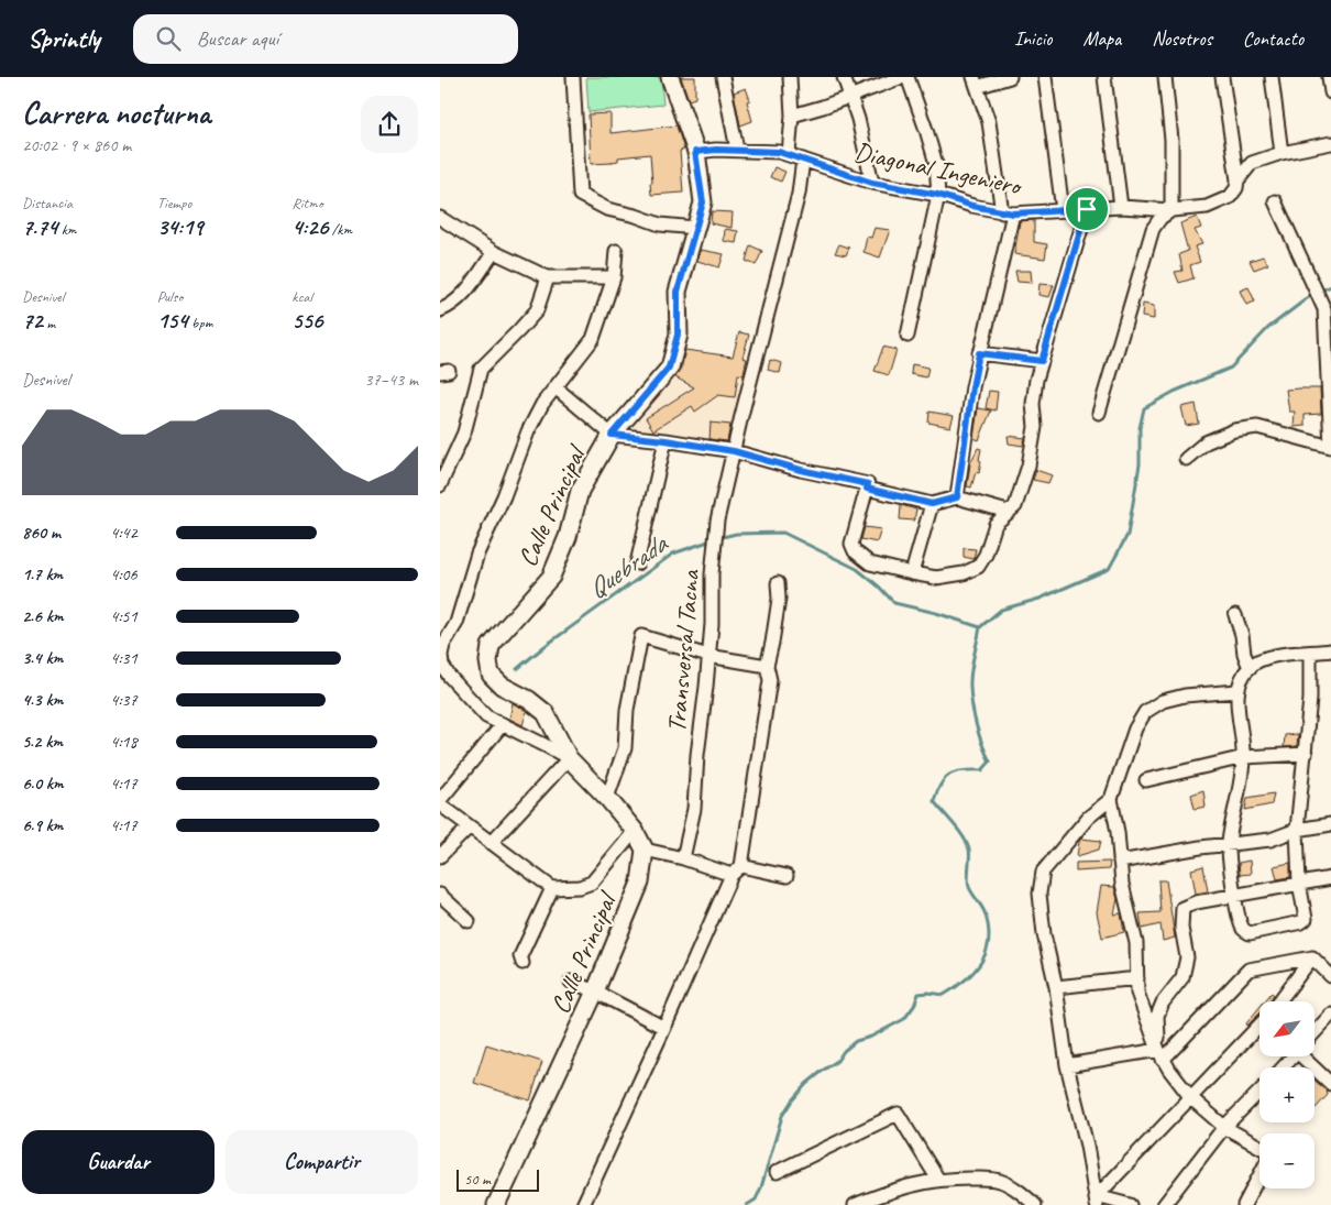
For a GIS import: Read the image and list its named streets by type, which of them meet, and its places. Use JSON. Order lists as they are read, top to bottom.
{
  "streets": {
    "street": ["Diagonal Ingeniero", "Calle Principal", "Transversal Tacna"]
  },
  "crossings": [
    ["Diagonal Ingeniero", "Calle Principal"],
    ["Diagonal Ingeniero", "Transversal Tacna"]
  ],
  "water": ["Quebrada"],
  "scale_bar": "50 m",
  "north": "bottom left",
  "page": {
    "header": "Sprintly",
    "search": "Buscar aquí",
    "nav": [
      "Inicio",
      "Mapa",
      "Nosotros",
      "Contacto"
    ],
    "heading": ["Carrera nocturna", "20:02 · 9 × 860 m"],
    "stats": [
      ["Distancia", "7.74 km"],
      ["Tiempo", "34:19"],
      ["Ritmo", "4:26 /km"],
      ["Desnivel", "72 m"],
      ["Pulso", "154 bpm"],
      ["kcal", "556"]
    ],
    "chart": ["Desnivel", "37–43 m"],
    "list": [
      {
        "name": "860 m",
        "note": "4:42"
      },
      {
        "name": "1.7 km",
        "note": "4:06"
      },
      {
        "name": "2.6 km",
        "note": "4:51"
      },
      {
        "name": "3.4 km",
        "note": "4:31"
      },
      {
        "name": "4.3 km",
        "note": "4:37"
      },
      {
        "name": "5.2 km",
        "note": "4:18"
      },
      {
        "name": "6.0 km",
        "note": "4:17"
      },
      {
        "name": "6.9 km",
        "note": "4:17"
      }
    ],
    "map_buttons": ["+", "−"],
    "buttons": ["Guardar", "Compartir"],
    "scale": "50 m"
  }
}
